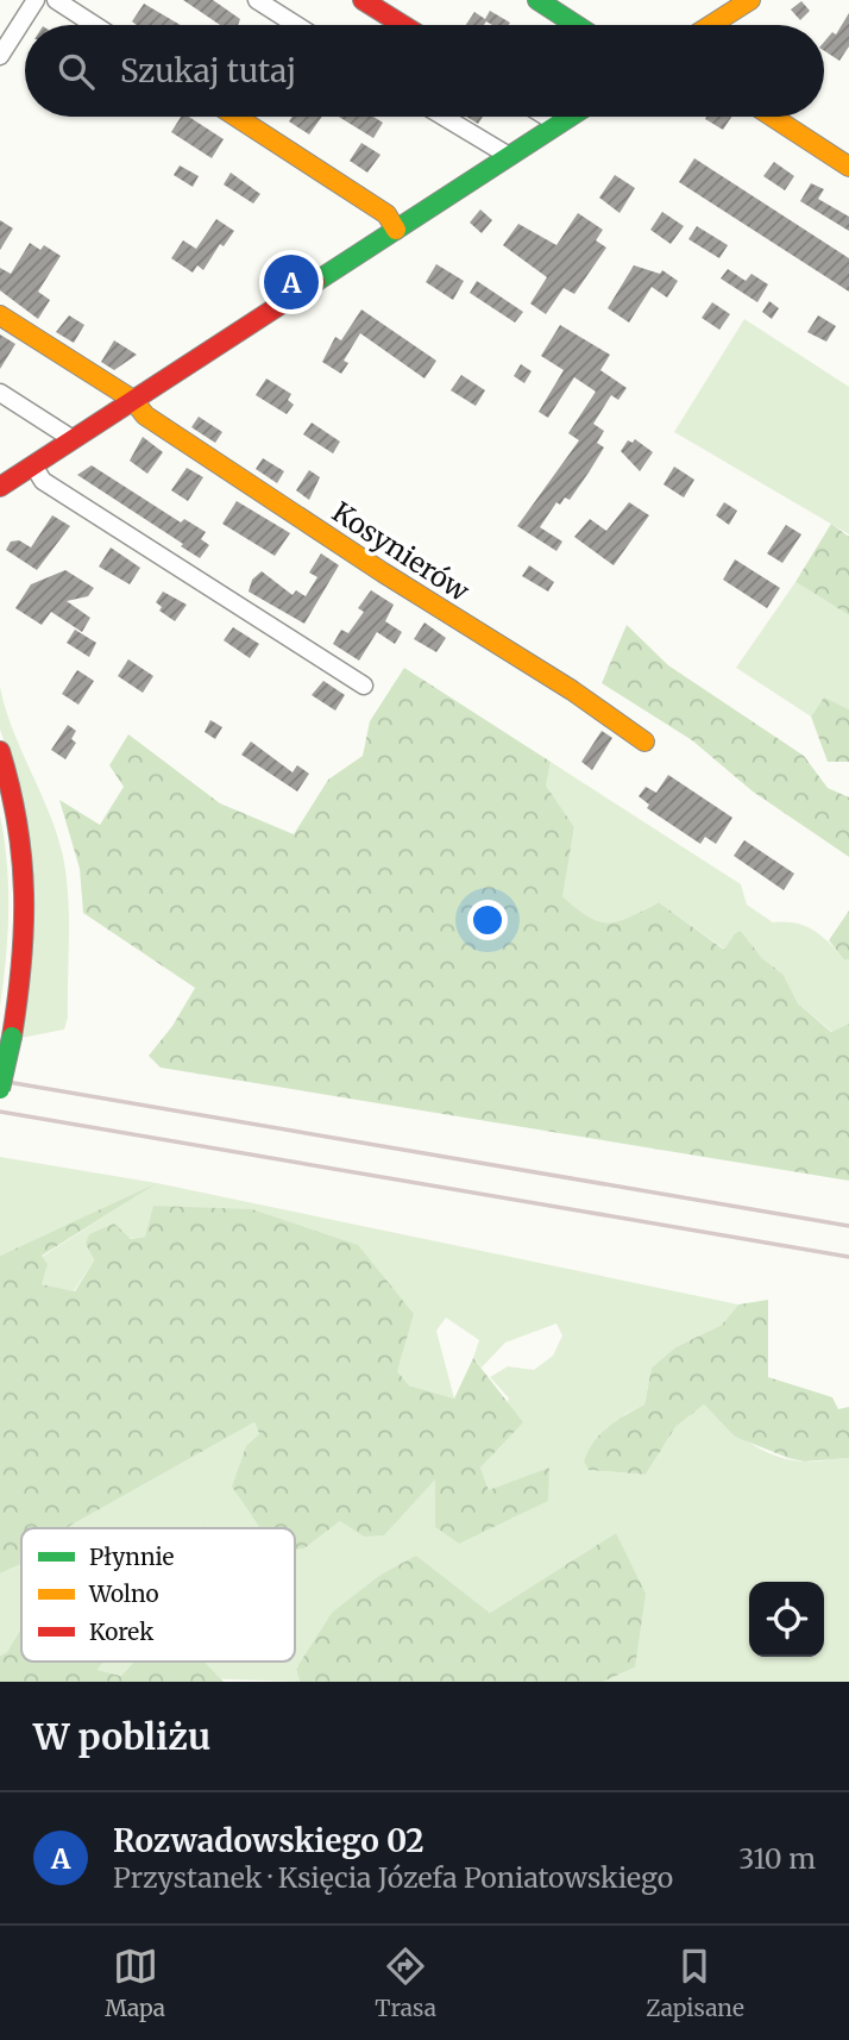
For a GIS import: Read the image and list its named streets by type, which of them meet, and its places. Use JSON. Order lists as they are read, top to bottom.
{
  "streets": {
    "street": ["Kosynierów"]
  },
  "legend": ["Płynnie", "Wolno", "Korek"],
  "page": {
    "search": "Szukaj tutaj",
    "pins": "A",
    "heading": "W pobliżu",
    "list": [
      {
        "mark": "A",
        "name": "Rozwadowskiego 02",
        "note": "Przystanek · Księcia Józefa Poniatowskiego",
        "value": "310 m"
      }
    ],
    "nav": ["Mapa", "Trasa", "Zapisane"]
  }
}
